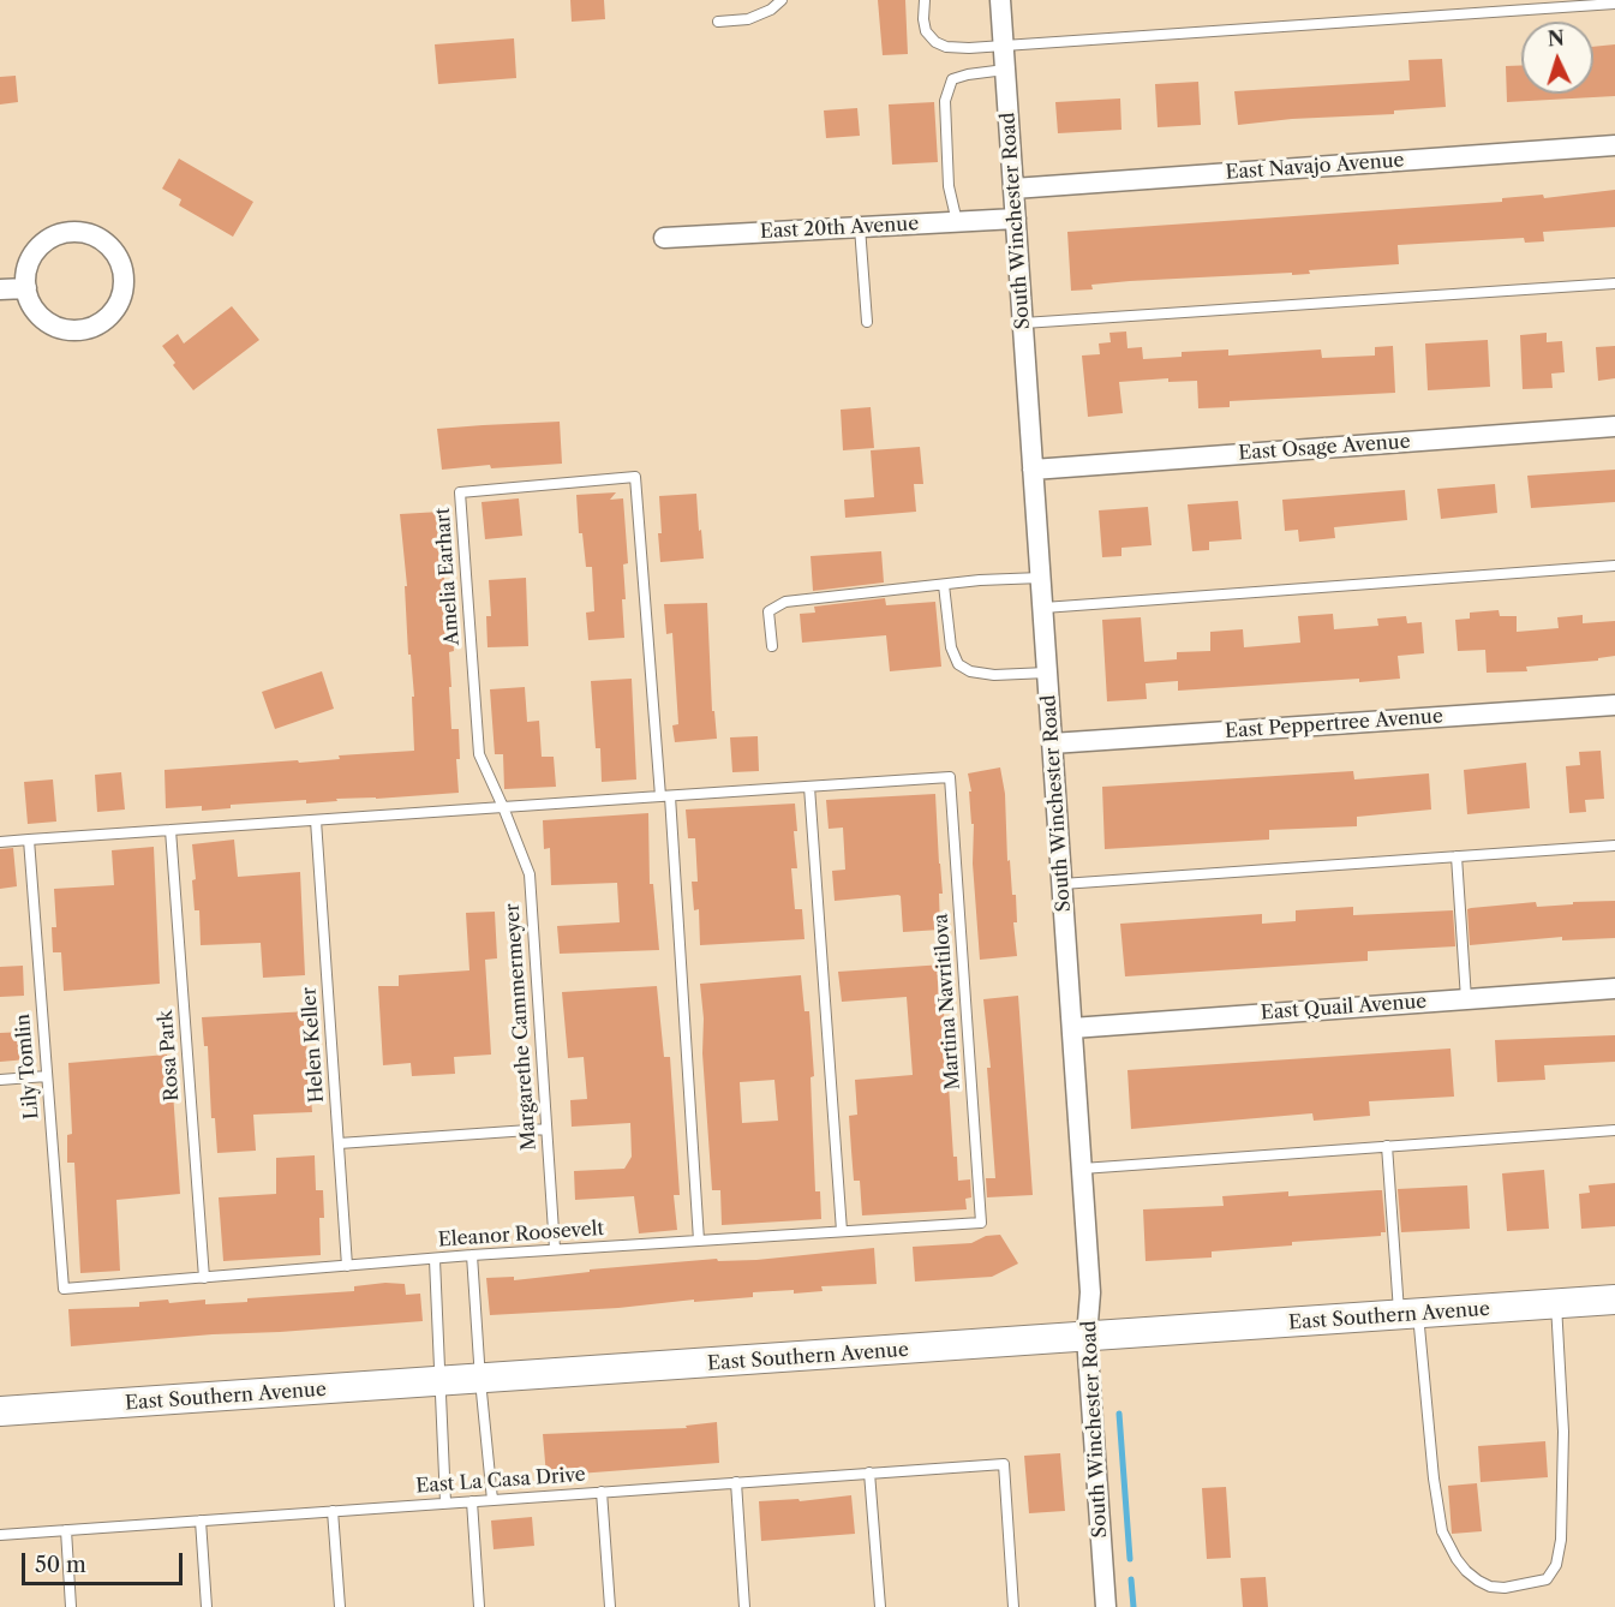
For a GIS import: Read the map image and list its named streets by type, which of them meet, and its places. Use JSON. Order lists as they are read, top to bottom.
{
  "streets": {
    "main road": ["East Southern Avenue"],
    "street": [
      "East Navajo Avenue",
      "South Winchester Road",
      "East 20th Avenue",
      "East Osage Avenue",
      "East Peppertree Avenue",
      "East Quail Avenue"
    ],
    "lane": [
      "Amelia Earhart",
      "Martina Navritilova",
      "Margarethe Cammermeyer",
      "Helen Keller",
      "Rosa Park",
      "Lily Tomlin",
      "Eleanor Roosevelt",
      "East La Casa Drive"
    ]
  },
  "crossings": [
    ["East Navajo Avenue", "South Winchester Road"],
    ["South Winchester Road", "East 20th Avenue"],
    ["South Winchester Road", "East Osage Avenue"],
    ["South Winchester Road", "East Peppertree Avenue"],
    ["South Winchester Road", "East Quail Avenue"],
    ["South Winchester Road", "East Southern Avenue"],
    ["Amelia Earhart", "Margarethe Cammermeyer"],
    ["Martina Navritilova", "Eleanor Roosevelt"],
    ["Margarethe Cammermeyer", "Eleanor Roosevelt"],
    ["Helen Keller", "Eleanor Roosevelt"],
    ["Rosa Park", "Eleanor Roosevelt"],
    ["Lily Tomlin", "Eleanor Roosevelt"]
  ],
  "scale_bar": "50 m",
  "north": "top"
}
